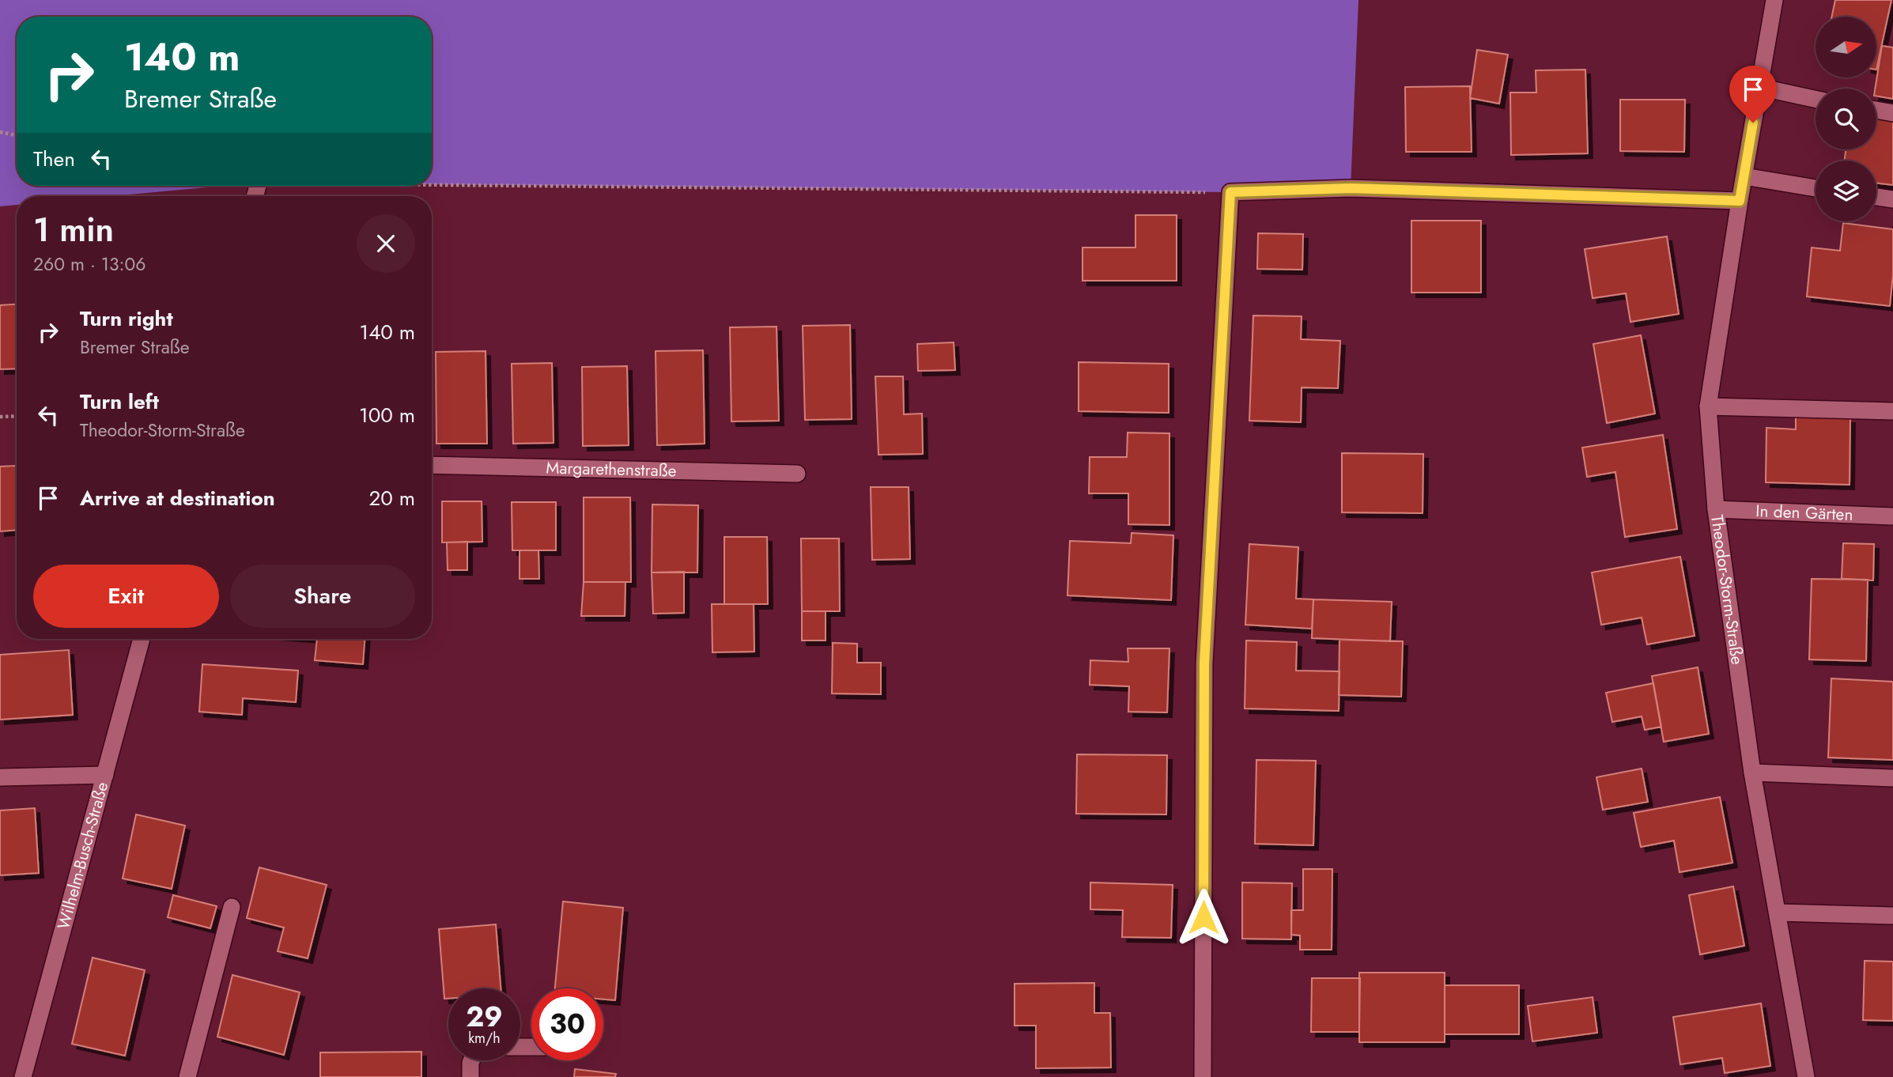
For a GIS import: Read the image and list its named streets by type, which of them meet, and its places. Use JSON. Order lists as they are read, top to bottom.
{
  "streets": {
    "street": [
      "Margarethenstraße",
      "In den Gärten",
      "Theodor-Storm-Straße",
      "Wilhelm-Busch-Straße"
    ]
  },
  "crossings": [
    ["In den Gärten", "Theodor-Storm-Straße"]
  ],
  "north": "right",
  "page": {
    "turn": ["140 m", "Bremer Straße"],
    "then": "Then",
    "heading": ["1 min", "260 m · 13:06"],
    "list": [
      {
        "name": "Turn right",
        "note": "Bremer Straße",
        "value": "140 m"
      },
      {
        "name": "Turn left",
        "note": "Theodor-Storm-Straße",
        "value": "100 m"
      },
      {
        "name": "Arrive at destination",
        "value": "20 m"
      }
    ],
    "buttons": ["Exit", "Share"],
    "speed": "29 km/h",
    "limit": "30"
  }
}
